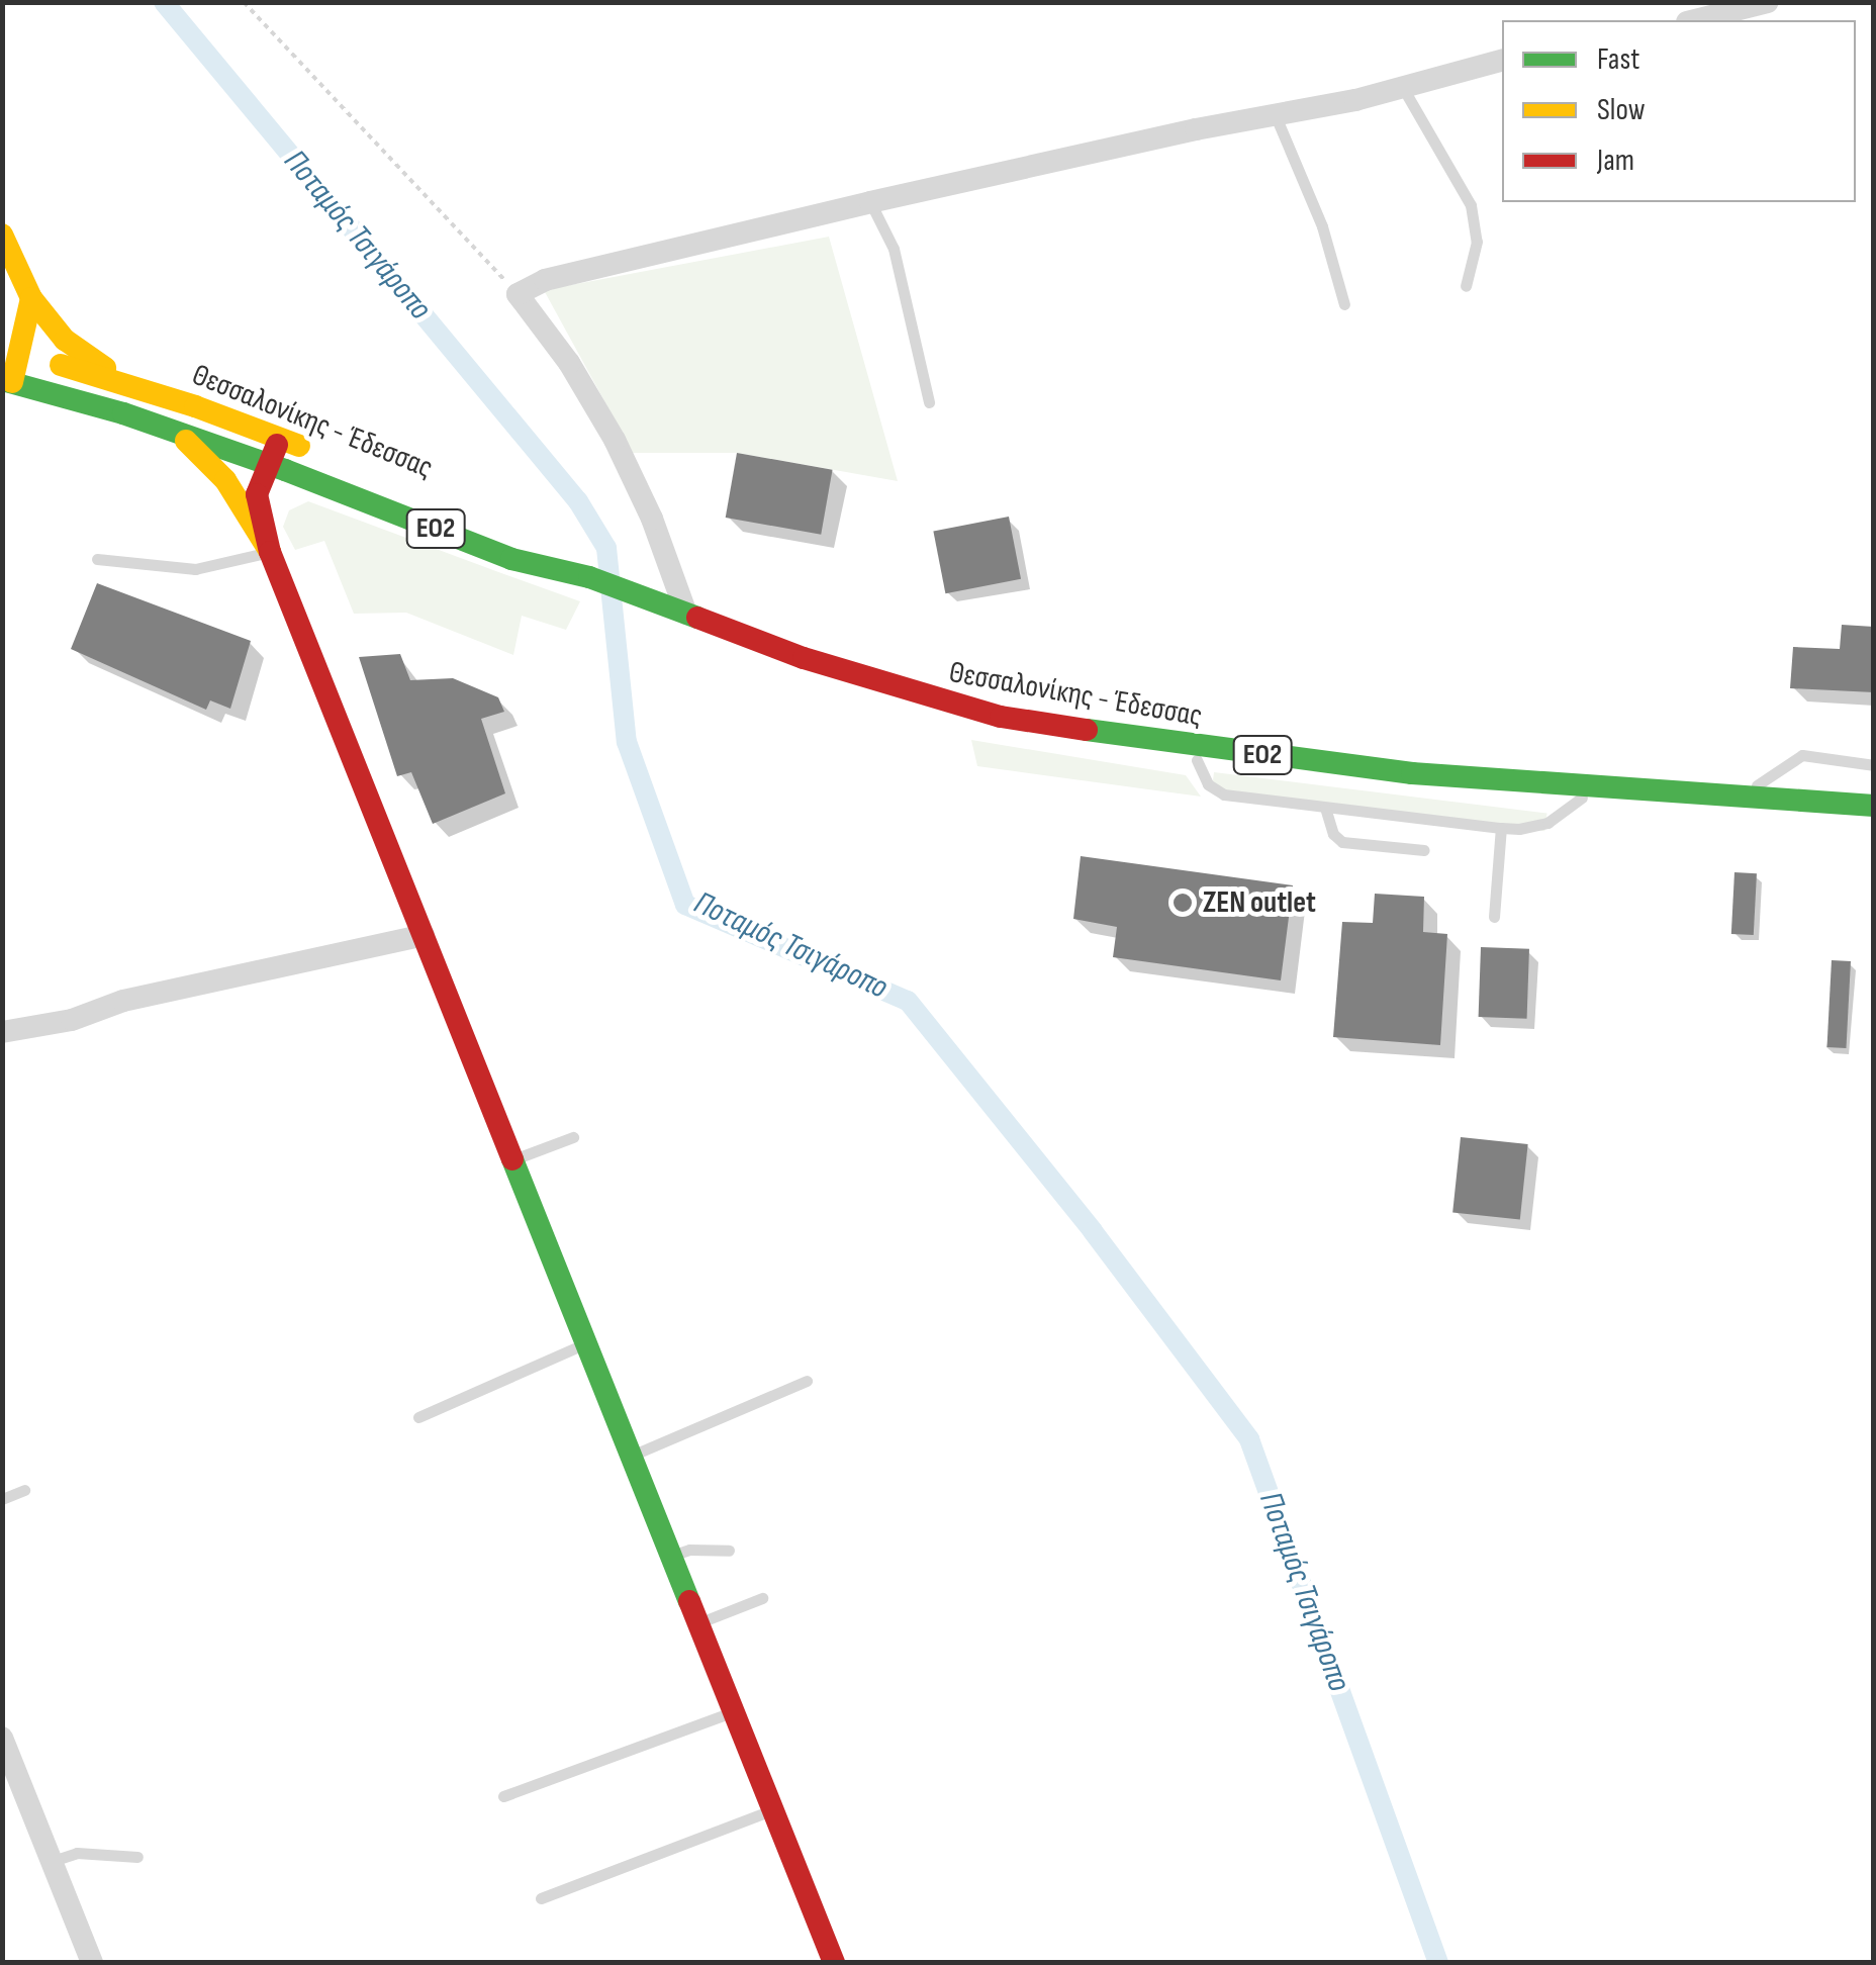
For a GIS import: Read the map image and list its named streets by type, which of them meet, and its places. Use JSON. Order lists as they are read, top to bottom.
{
  "streets": {
    "main road": ["Θεσσαλονίκης - Έδεσσας", "ΕΟ2"]
  },
  "water": ["Ποταμός Τσιγάροπο"],
  "places": ["ZEN outlet"],
  "legend": ["Fast", "Slow", "Jam"]
}
